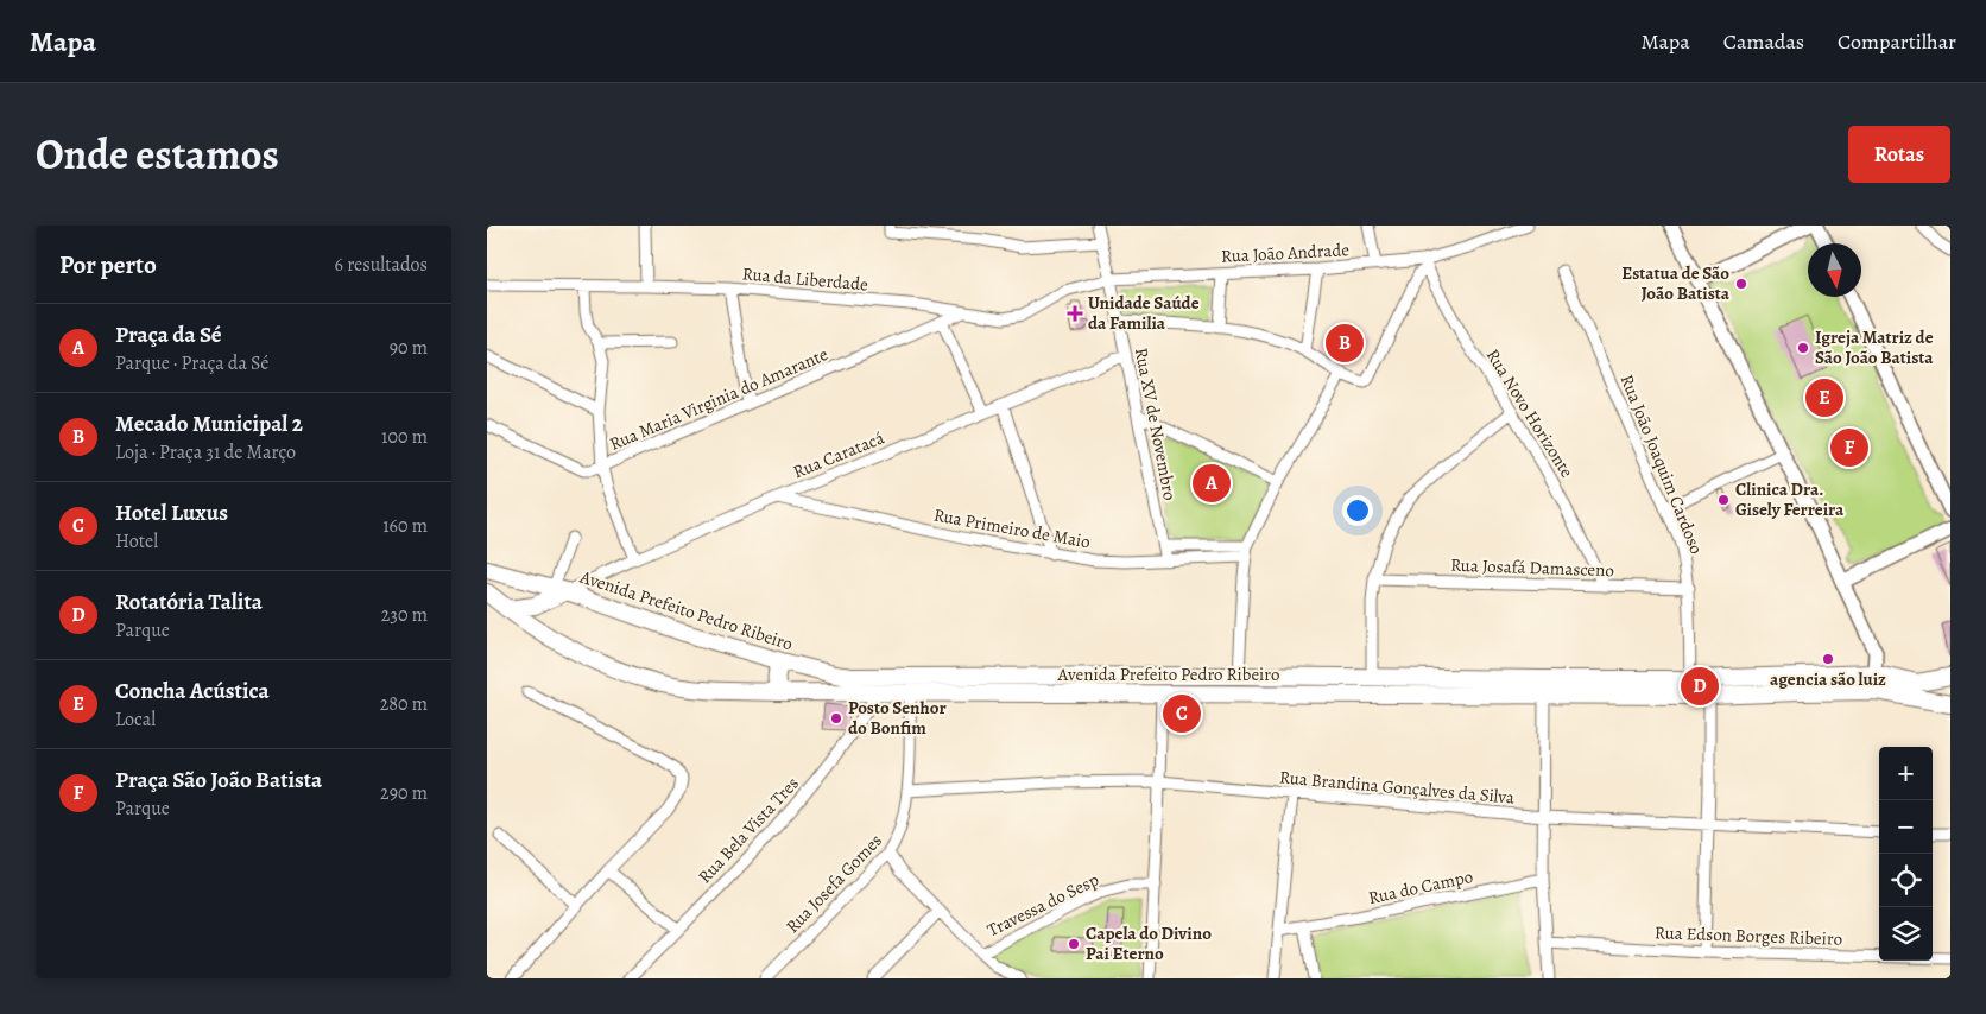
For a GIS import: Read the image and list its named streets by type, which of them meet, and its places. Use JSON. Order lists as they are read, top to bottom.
{
  "streets": {
    "main road": ["Avenida Prefeito Pedro Ribeiro"],
    "street": [
      "Rua João Andrade",
      "Rua da Liberdade",
      "Rua Maria Virginia do Amarante",
      "Rua Novo Horizonte",
      "Rua XV de Novembro",
      "Rua Caratacá",
      "Rua João Joaquim Cardoso",
      "Rua Primeiro de Maio",
      "Rua Josafá Damasceno",
      "Rua Brandina Gonçalves da Silva",
      "Rua Bela Vista Tres",
      "Rua Josefa Gomes",
      "Rua do Campo",
      "Travessa do Sesp",
      "Rua Edson Borges Ribeiro"
    ]
  },
  "crossings": [
    ["Rua João Andrade", "Rua da Liberdade"],
    ["Rua João Andrade", "Rua Novo Horizonte"],
    ["Rua João Andrade", "Rua XV de Novembro"],
    ["Rua da Liberdade", "Rua Maria Virginia do Amarante"],
    ["Rua da Liberdade", "Rua XV de Novembro"],
    ["Rua Novo Horizonte", "Rua Josafá Damasceno"],
    ["Rua XV de Novembro", "Rua Caratacá"],
    ["Rua XV de Novembro", "Rua Primeiro de Maio"],
    ["Rua Caratacá", "Rua Primeiro de Maio"],
    ["Rua Caratacá", "Avenida Prefeito Pedro Ribeiro"],
    ["Rua João Joaquim Cardoso", "Rua Josafá Damasceno"],
    ["Rua João Joaquim Cardoso", "Avenida Prefeito Pedro Ribeiro"],
    ["Avenida Prefeito Pedro Ribeiro", "Rua Bela Vista Tres"],
    ["Avenida Prefeito Pedro Ribeiro", "Rua Josefa Gomes"],
    ["Rua Brandina Gonçalves da Silva", "Rua Josefa Gomes"]
  ],
  "places": {
    "other": [
      "Estatua de São João Batista",
      "Igreja Matriz de São João Batista",
      "Clinica Dra. Gisely Ferreira",
      "agencia são luiz",
      "Posto Senhor do Bonfim",
      "Capela do Divino Pai Eterno"
    ],
    "health": ["Unidade Saúde da Familia"]
  },
  "north": "bottom",
  "page": {
    "header": "Mapa",
    "nav": ["Mapa", "Camadas", "Compartilhar"],
    "title": "Onde estamos",
    "buttons": "Rotas",
    "heading": ["Por perto", "6 resultados"],
    "list": [
      {
        "mark": "A",
        "name": "Praça da Sé",
        "note": "Parque · Praça da Sé",
        "value": "90 m"
      },
      {
        "mark": "B",
        "name": "Mecado Municipal 2",
        "note": "Loja · Praça 31 de Março",
        "value": "100 m"
      },
      {
        "mark": "C",
        "name": "Hotel Luxus",
        "note": "Hotel",
        "value": "160 m"
      },
      {
        "mark": "D",
        "name": "Rotatória Talita",
        "note": "Parque",
        "value": "230 m"
      },
      {
        "mark": "E",
        "name": "Concha Acústica",
        "note": "Local",
        "value": "280 m"
      },
      {
        "mark": "F",
        "name": "Praça São João Batista",
        "note": "Parque",
        "value": "290 m"
      }
    ],
    "pins": [
      "B",
      "E",
      "F",
      "A",
      "D",
      "C"
    ],
    "map_buttons": ["+", "−"]
  }
}
